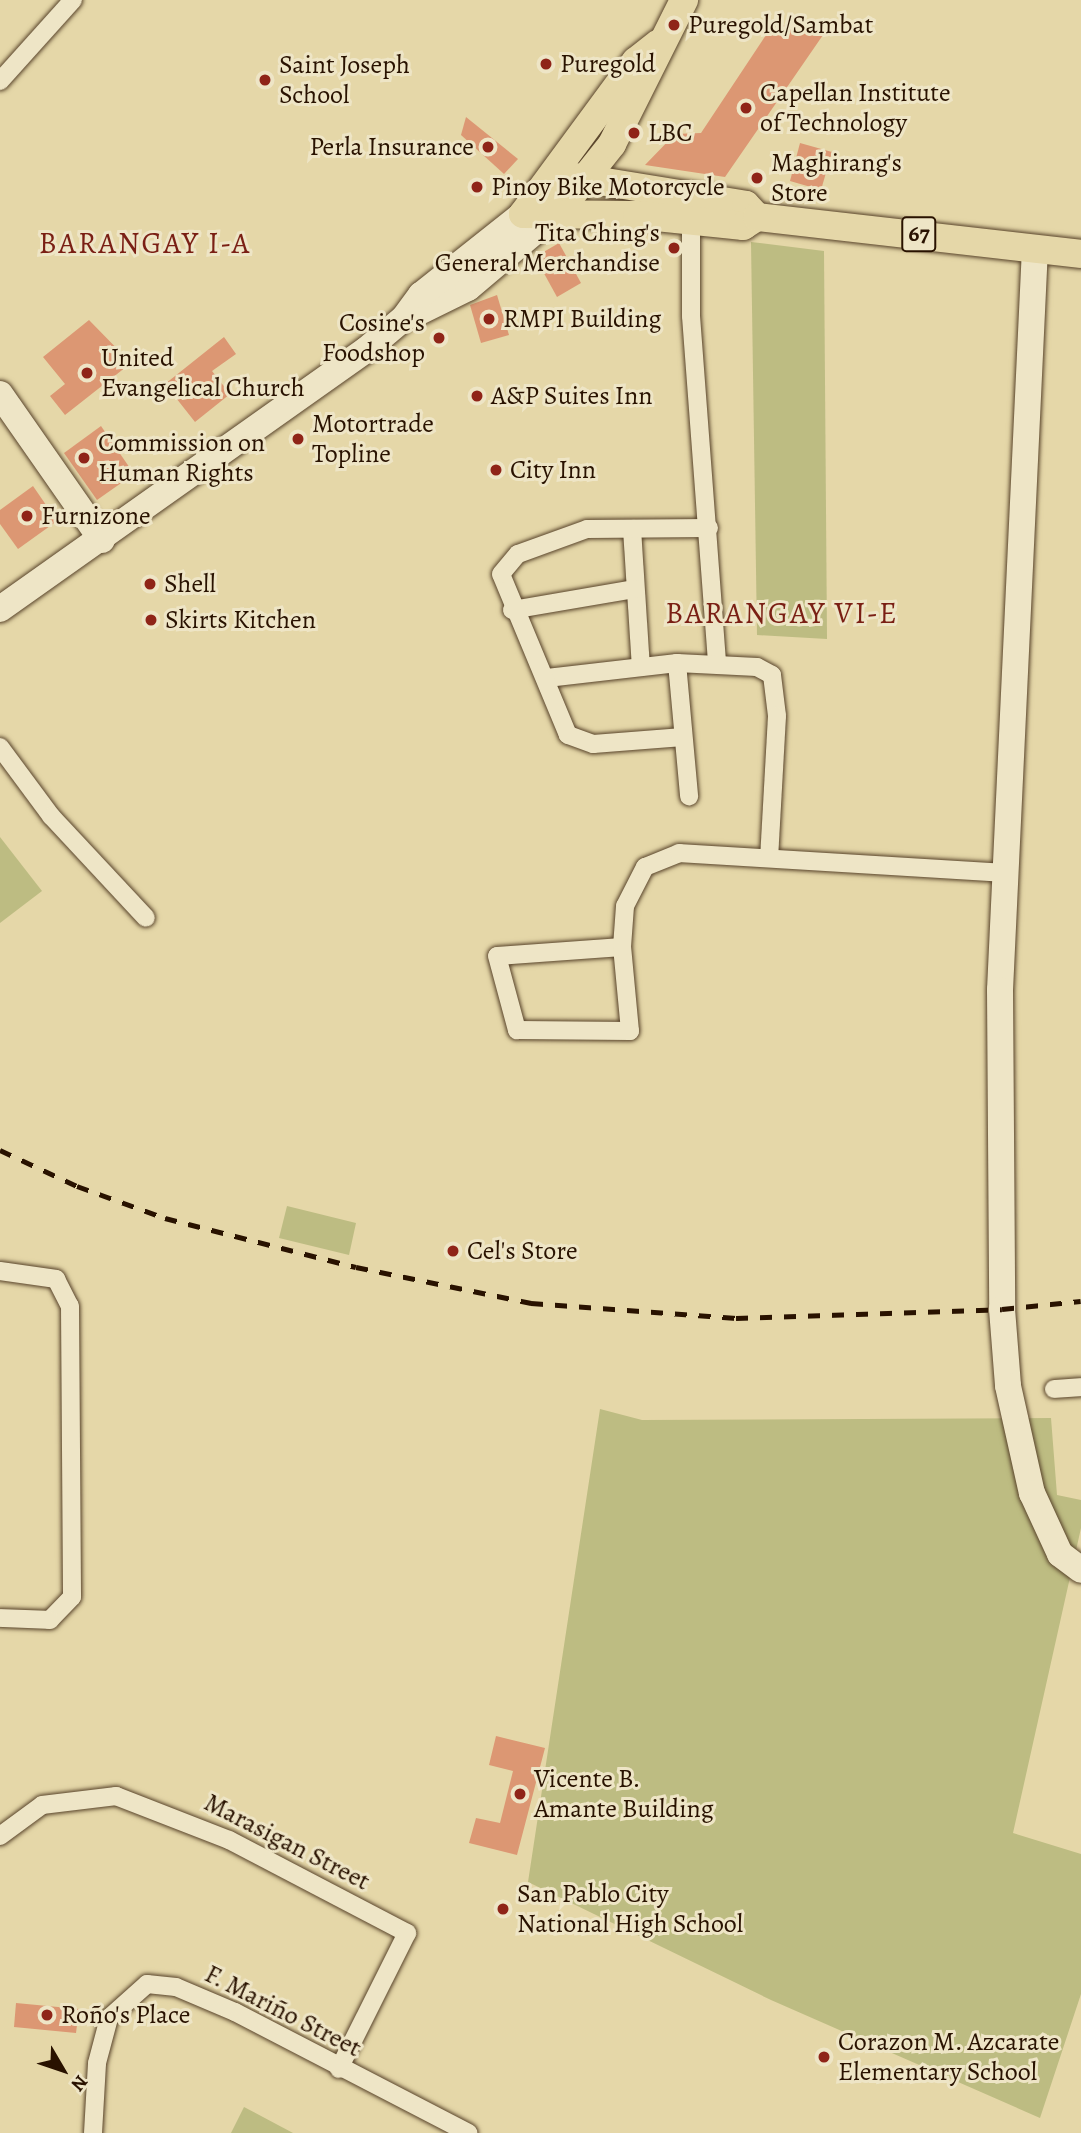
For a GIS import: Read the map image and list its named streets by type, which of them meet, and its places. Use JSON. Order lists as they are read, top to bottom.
{
  "streets": {
    "main road": ["67"],
    "street": ["Marasigan Street", "F. Mariño Street"]
  },
  "crossings": [
    ["Marasigan Street", "F. Mariño Street"]
  ],
  "districts": ["BARANGAY I-A", "BARANGAY VI-E"],
  "places": [
    "Puregold/Sambat",
    "Puregold",
    "Saint Joseph School",
    "Capellan Institute of Technology",
    "LBC",
    "Perla Insurance",
    "Maghirang's Store",
    "Pinoy Bike Motorcycle",
    "Tita Ching's General Merchandise",
    "RMPI Building",
    "Cosine's Foodshop",
    "United Evangelical Church",
    "A&P Suites Inn",
    "Motortrade Topline",
    "Commission on Human Rights",
    "City Inn",
    "Furnizone",
    "Shell",
    "Skirts Kitchen",
    "Cel's Store",
    "Vicente B. Amante Building",
    "San Pablo City National High School",
    "Roño's Place",
    "Corazon M. Azcarate Elementary School"
  ],
  "north": "bottom right"
}
